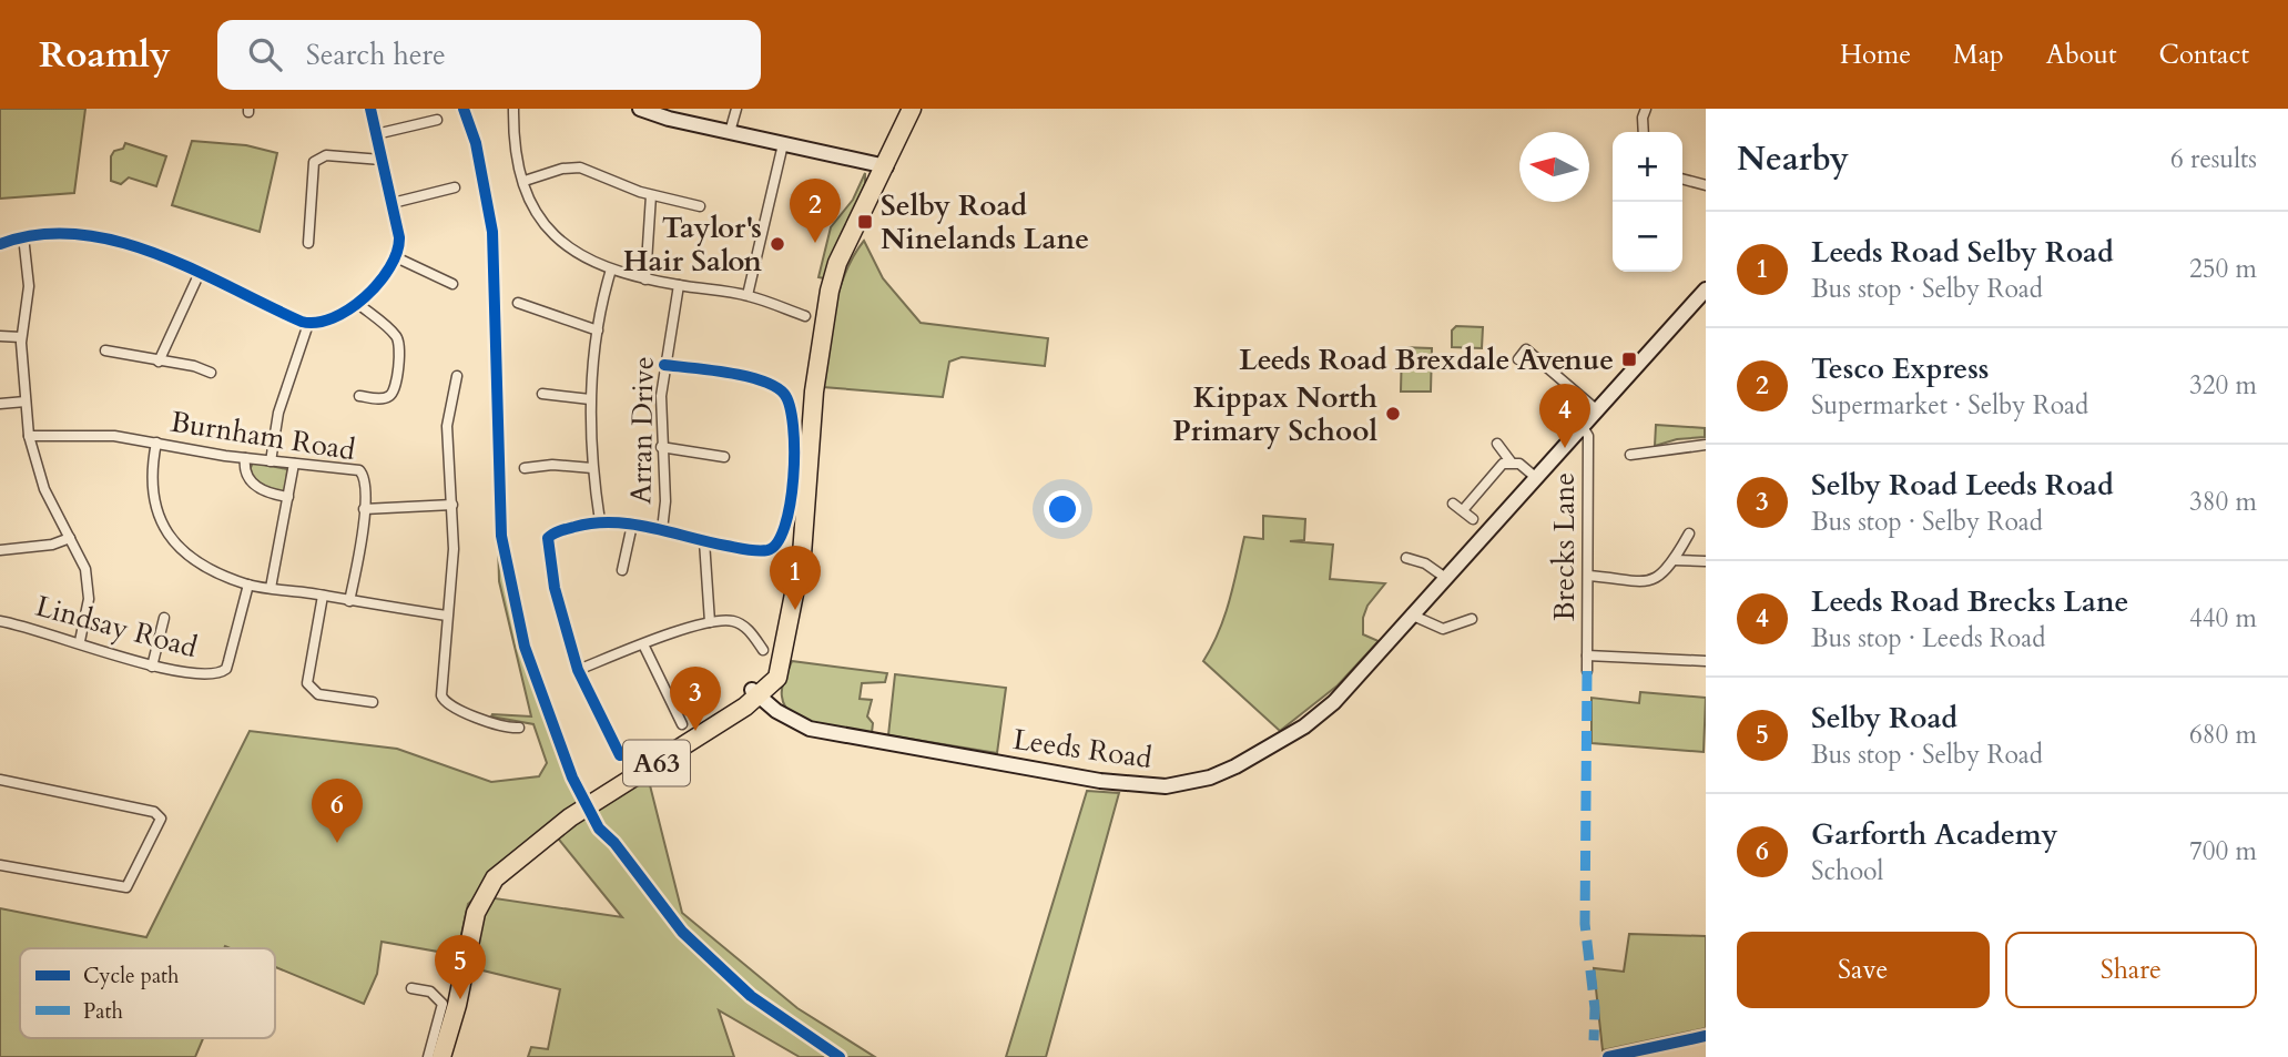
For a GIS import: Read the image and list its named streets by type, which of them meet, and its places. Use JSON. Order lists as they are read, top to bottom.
{
  "streets": {
    "highway": ["A63"],
    "main road": ["Leeds Road"],
    "street": [
      "Arran Drive",
      "Burnham Road",
      "Brecks Lane",
      "Lindsay Road"
    ]
  },
  "crossings": [
    ["Brecks Lane", "Leeds Road"],
    ["Leeds Road", "A63"]
  ],
  "places": {
    "transit": ["Selby Road Ninelands Lane", "Leeds Road Brexdale Avenue"],
    "other": ["Taylor's Hair Salon", "Kippax North Primary School"]
  },
  "legend": ["Cycle path", "Path"],
  "north": "left",
  "page": {
    "header": "Roamly",
    "search": "Search here",
    "nav": [
      "Home",
      "Map",
      "About",
      "Contact"
    ],
    "heading": ["Nearby", "6 results"],
    "map_buttons": ["+", "−"],
    "pins": [
      "2",
      "4",
      "1",
      "3",
      "6",
      "5"
    ],
    "list": [
      {
        "mark": "1",
        "name": "Leeds Road Selby Road",
        "note": "Bus stop · Selby Road",
        "value": "250 m"
      },
      {
        "mark": "2",
        "name": "Tesco Express",
        "note": "Supermarket · Selby Road",
        "value": "320 m"
      },
      {
        "mark": "3",
        "name": "Selby Road Leeds Road",
        "note": "Bus stop · Selby Road",
        "value": "380 m"
      },
      {
        "mark": "4",
        "name": "Leeds Road Brecks Lane",
        "note": "Bus stop · Leeds Road",
        "value": "440 m"
      },
      {
        "mark": "5",
        "name": "Selby Road",
        "note": "Bus stop · Selby Road",
        "value": "680 m"
      },
      {
        "mark": "6",
        "name": "Garforth Academy",
        "note": "School",
        "value": "700 m"
      }
    ],
    "buttons": ["Save", "Share"]
  }
}
